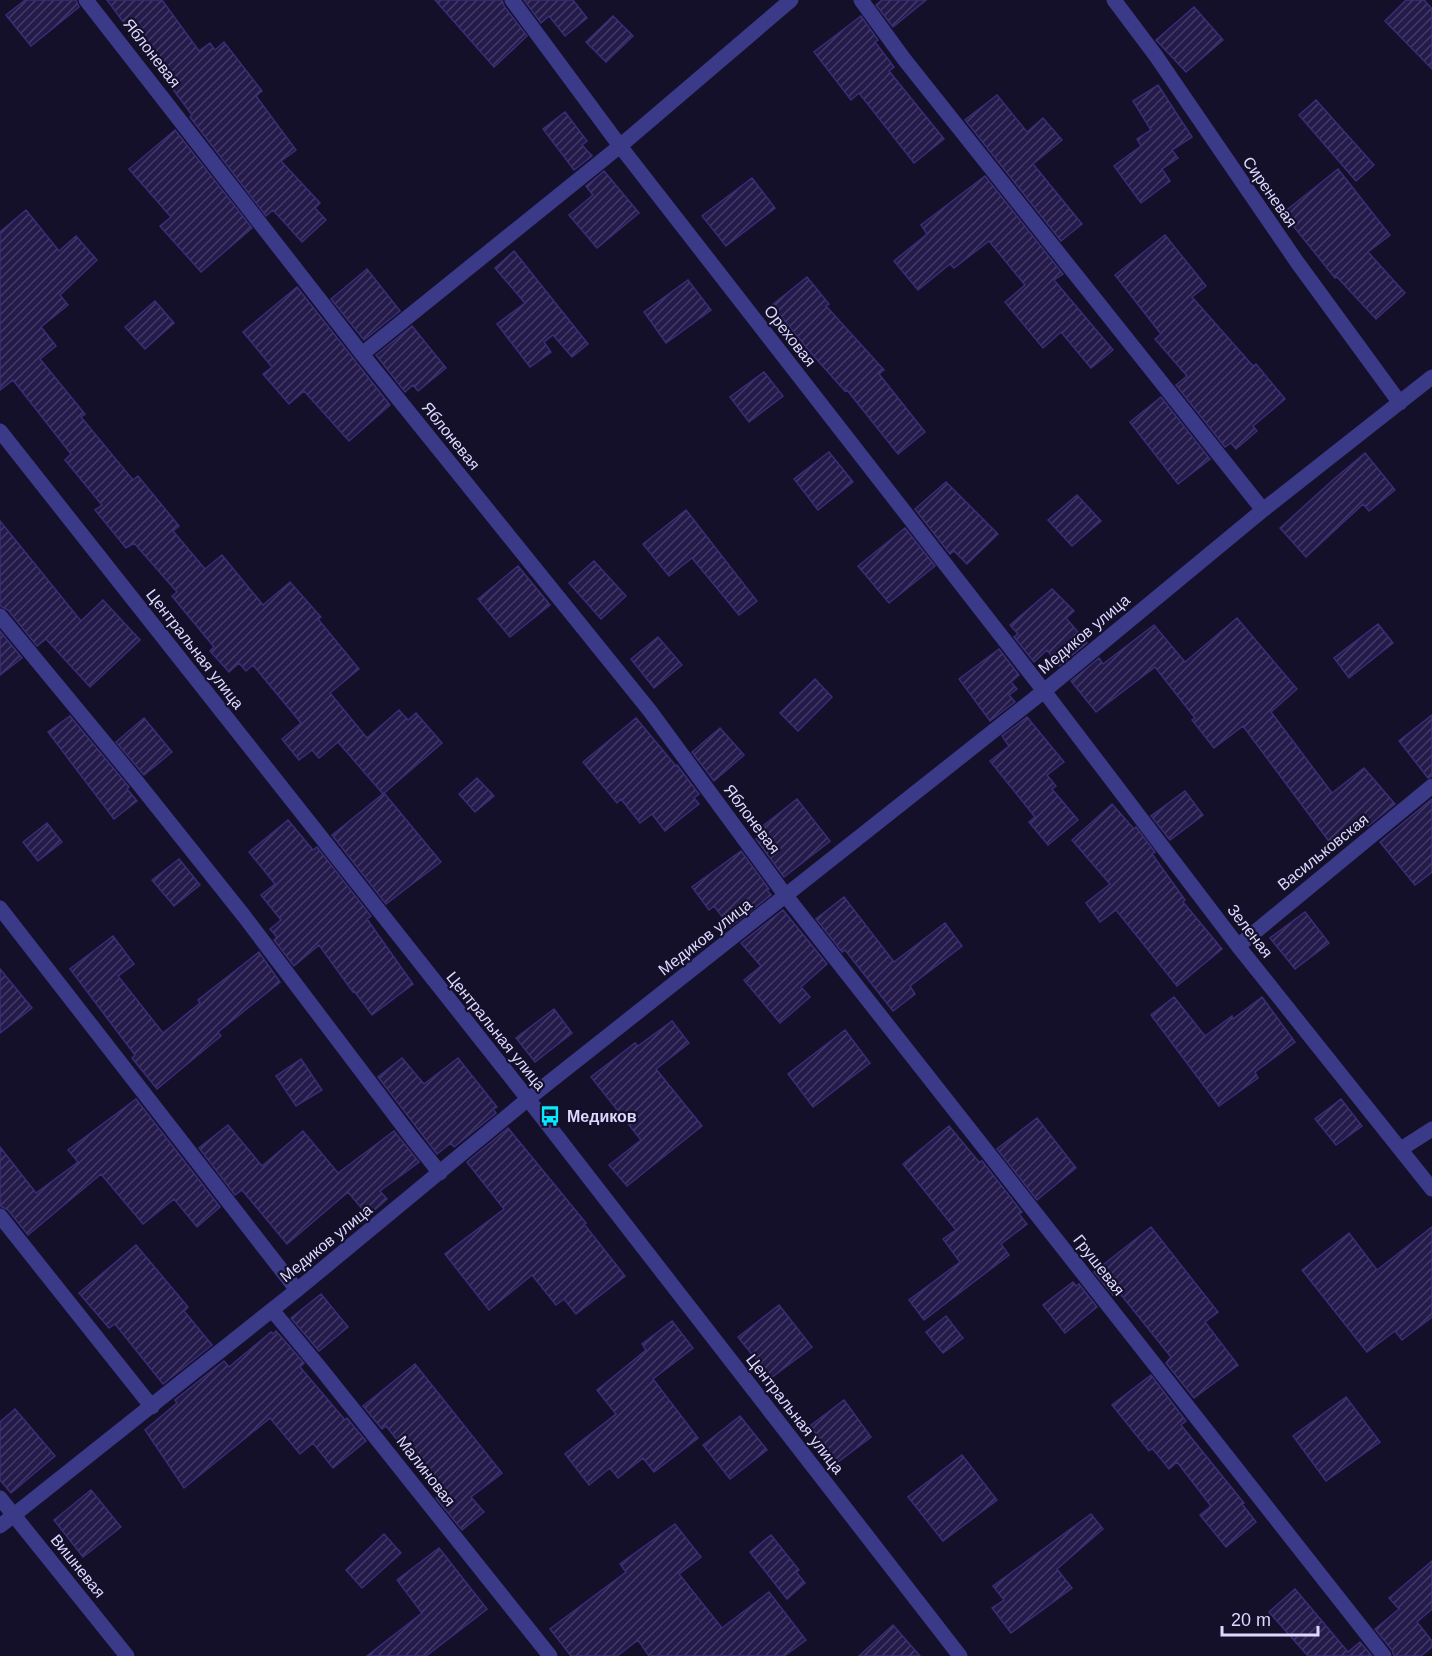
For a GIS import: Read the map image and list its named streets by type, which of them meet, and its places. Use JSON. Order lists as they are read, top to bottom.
{
  "streets": {
    "street": [
      "Яблоневая",
      "Сиреневая",
      "Ореховая",
      "Медиков улица",
      "Центральная улица",
      "Васильковская",
      "Зеленая",
      "Грушевая",
      "Малиновая",
      "Вишневая"
    ]
  },
  "crossings": [
    ["Яблоневая", "Медиков улица"],
    ["Яблоневая", "Грушевая"],
    ["Сиреневая", "Медиков улица"],
    ["Ореховая", "Медиков улица"],
    ["Ореховая", "Зеленая"],
    ["Медиков улица", "Центральная улица"],
    ["Медиков улица", "Зеленая"],
    ["Медиков улица", "Грушевая"],
    ["Медиков улица", "Малиновая"],
    ["Медиков улица", "Вишневая"],
    ["Васильковская", "Зеленая"]
  ],
  "places": {
    "bus stop": ["Медиков"]
  },
  "scale_bar": "20 m"
}
